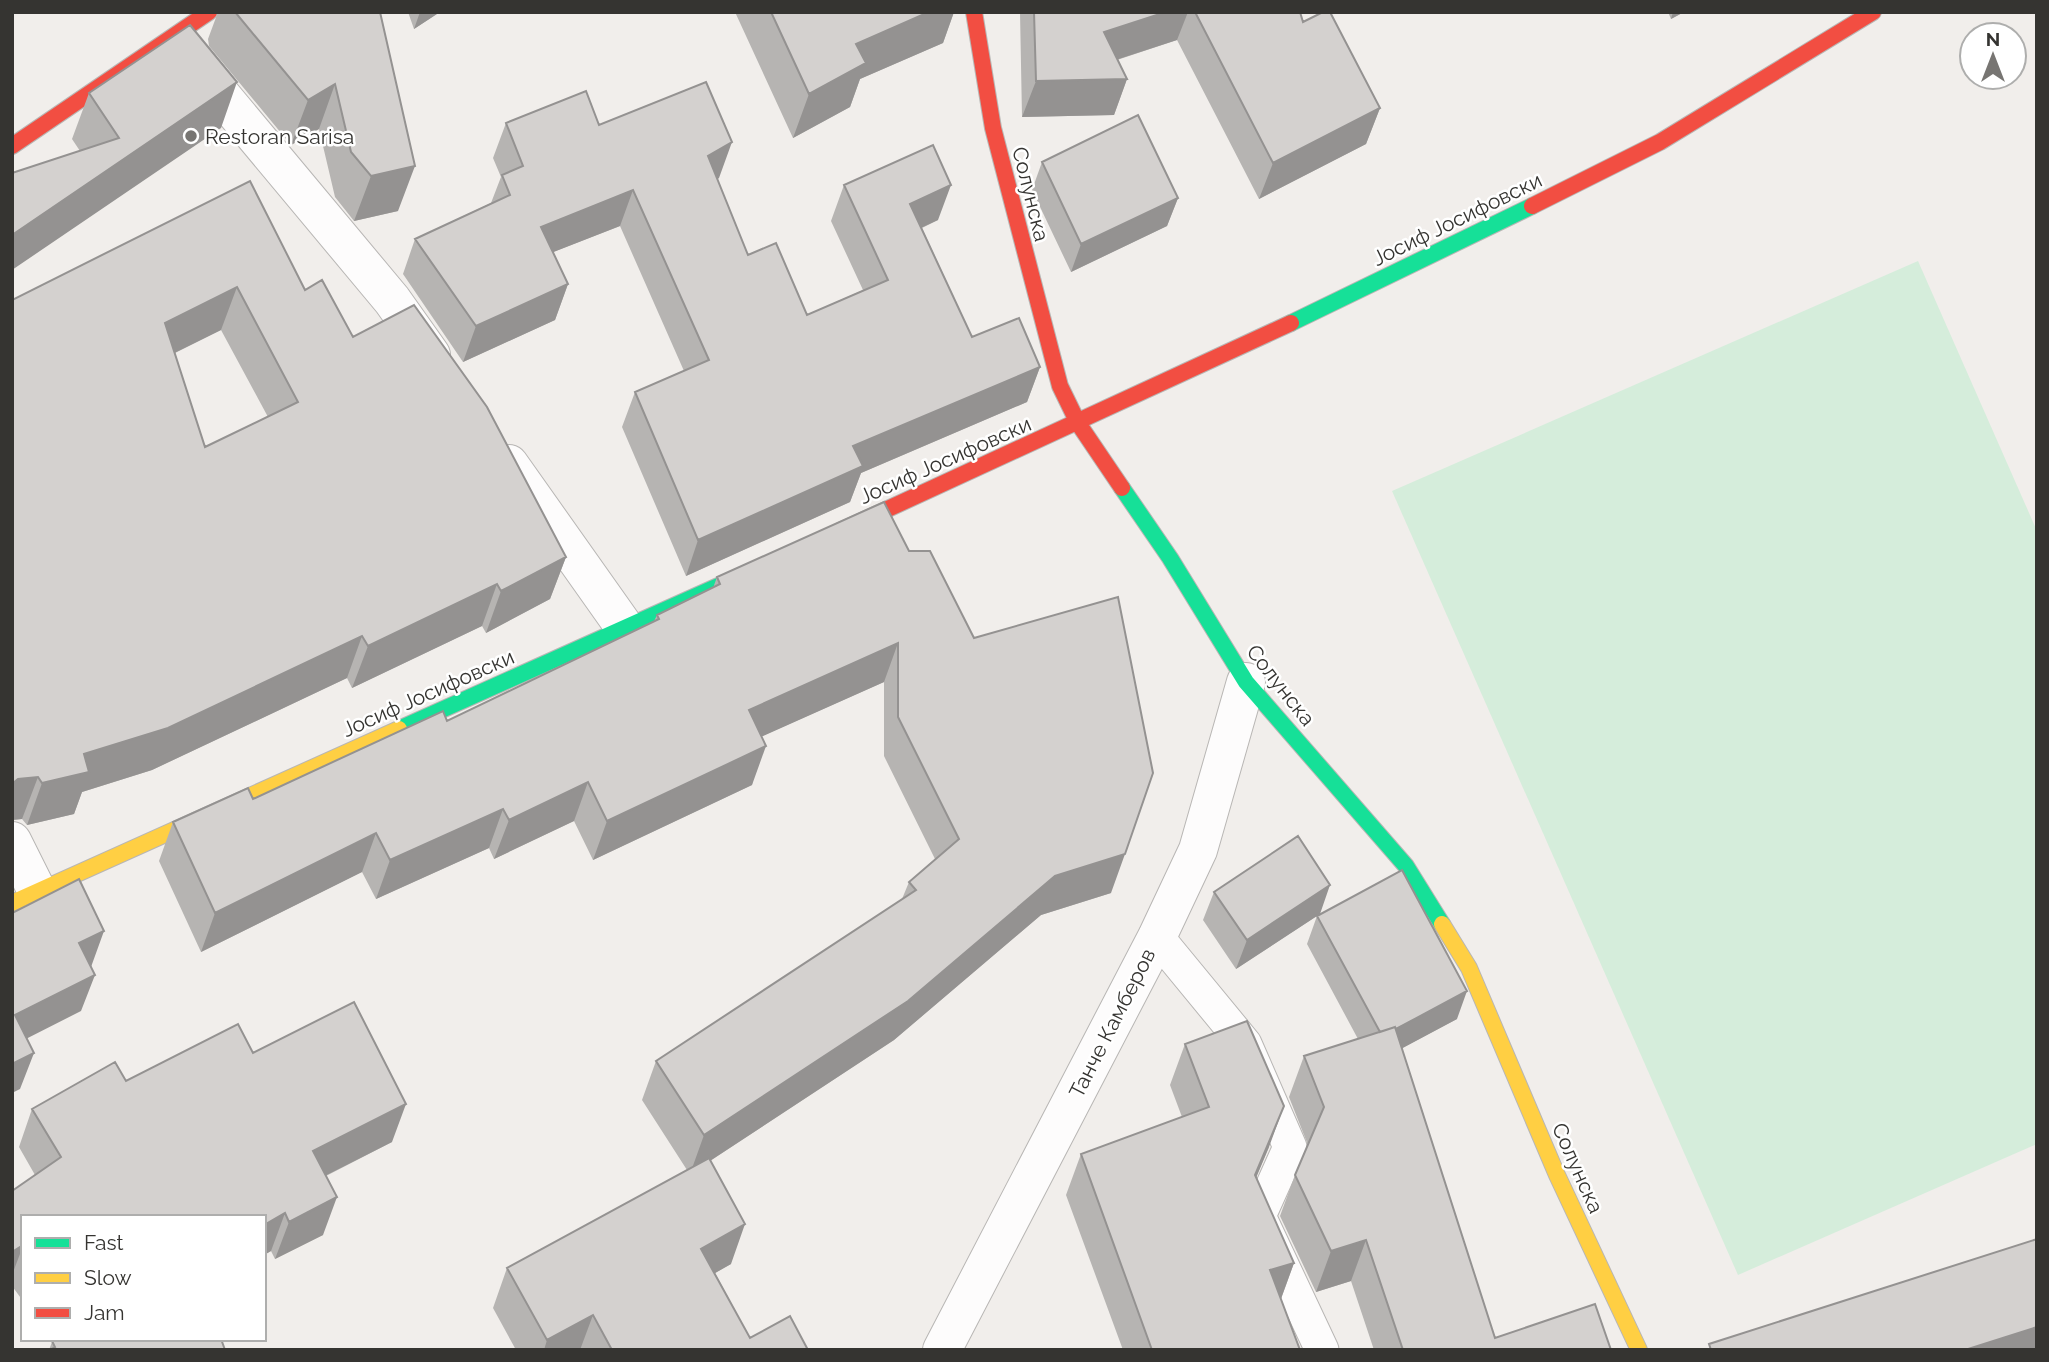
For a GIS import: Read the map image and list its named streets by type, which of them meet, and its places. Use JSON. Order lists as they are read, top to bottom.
{
  "streets": {
    "main road": ["Солунска", "Јосиф Јосифовски"],
    "street": ["Танче Камберов"]
  },
  "crossings": [
    ["Солунска", "Јосиф Јосифовски"],
    ["Солунска", "Танче Камберов"]
  ],
  "places": ["Restoran Sarisa"],
  "legend": ["Fast", "Slow", "Jam"],
  "north": "top"
}
